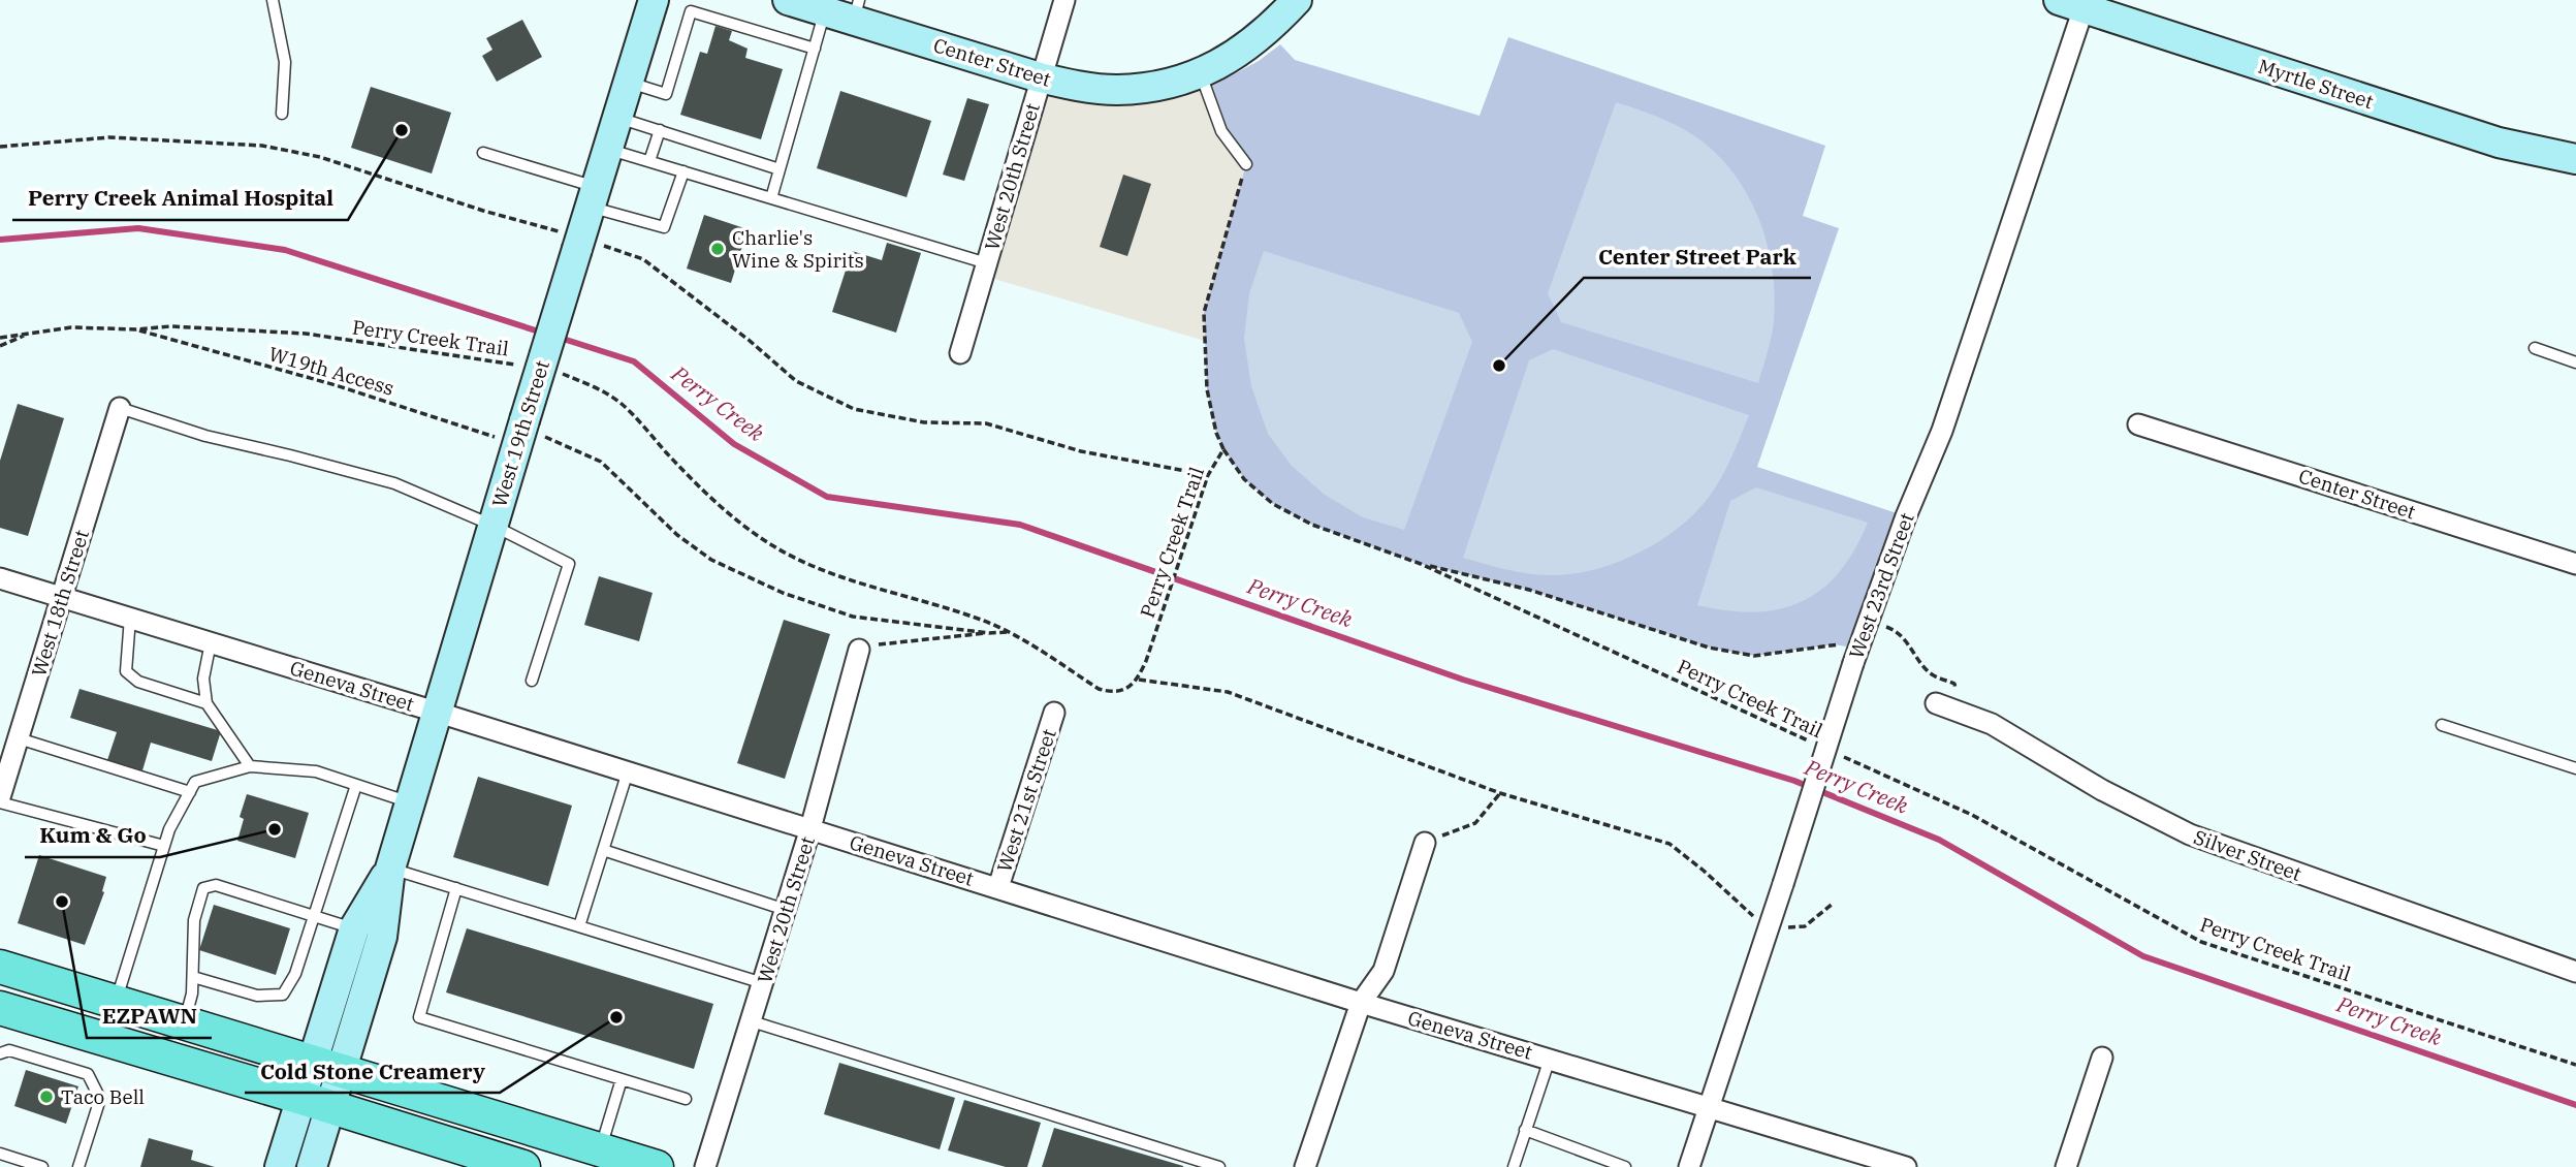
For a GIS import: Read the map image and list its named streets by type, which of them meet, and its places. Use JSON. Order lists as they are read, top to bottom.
{
  "streets": {
    "main road": ["Center Street", "Myrtle Street", "West 19th Street"],
    "street": [
      "West 20th Street",
      "West 23rd Street",
      "West 18th Street",
      "Geneva Street",
      "West 21st Street",
      "Silver Street"
    ],
    "path": ["Perry Creek Trail", "W19th Access"]
  },
  "crossings": [
    ["Center Street", "West 20th Street"],
    ["Myrtle Street", "West 23rd Street"],
    ["West 20th Street", "Geneva Street"],
    ["Perry Creek Trail", "W19th Access"],
    ["W19th Access", "West 19th Street"],
    ["West 19th Street", "Geneva Street"],
    ["West 23rd Street", "Geneva Street"],
    ["West 18th Street", "Geneva Street"],
    ["Geneva Street", "West 21st Street"]
  ],
  "water": ["Perry Creek"],
  "places": [
    "Perry Creek Animal Hospital",
    "Charlie's Wine & Spirits",
    "Center Street Park",
    "Kum & Go",
    "EZPAWN",
    "Cold Stone Creamery",
    "Taco Bell"
  ]
}
